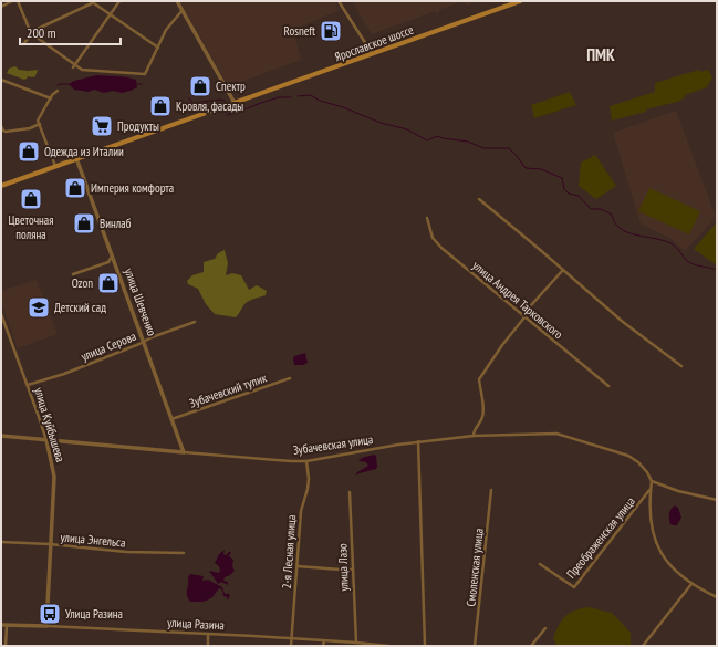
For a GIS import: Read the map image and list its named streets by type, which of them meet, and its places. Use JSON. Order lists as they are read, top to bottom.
{
  "streets": {
    "main road": ["Ярославское шоссе"],
    "street": [
      "улица Андрея Тарковского",
      "улица Шевченко",
      "улица Серова",
      "Зубачевский тупик",
      "улица Куйбышева",
      "Зубачевская улица",
      "Преображенская улица",
      "улица Энгельса",
      "2-я Лесная улица",
      "улица Лазо",
      "Смоленская улица",
      "улица Разина"
    ]
  },
  "crossings": [
    ["Ярославское шоссе", "улица Шевченко"],
    ["улица Шевченко", "улица Серова"],
    ["улица Шевченко", "Зубачевский тупик"],
    ["улица Шевченко", "Зубачевская улица"],
    ["улица Серова", "улица Куйбышева"],
    ["улица Куйбышева", "Зубачевская улица"],
    ["улица Куйбышева", "улица Энгельса"],
    ["улица Куйбышева", "улица Разина"],
    ["Зубачевская улица", "2-я Лесная улица"],
    ["2-я Лесная улица", "улица Разина"],
    ["улица Лазо", "улица Разина"]
  ],
  "districts": ["ПМК"],
  "places": {
    "fuel station": ["Rosneft"],
    "shop": [
      "Спектр",
      "Кровля, фасады",
      "Одежда из Италии",
      "Империя комфорта",
      "Цветочная поляна",
      "Винлаб",
      "Ozon"
    ],
    "supermarket": ["Продукты"],
    "school or university": ["Детский сад"],
    "bus stop": ["Улица Разина"]
  },
  "scale_bar": "200 m"
}
